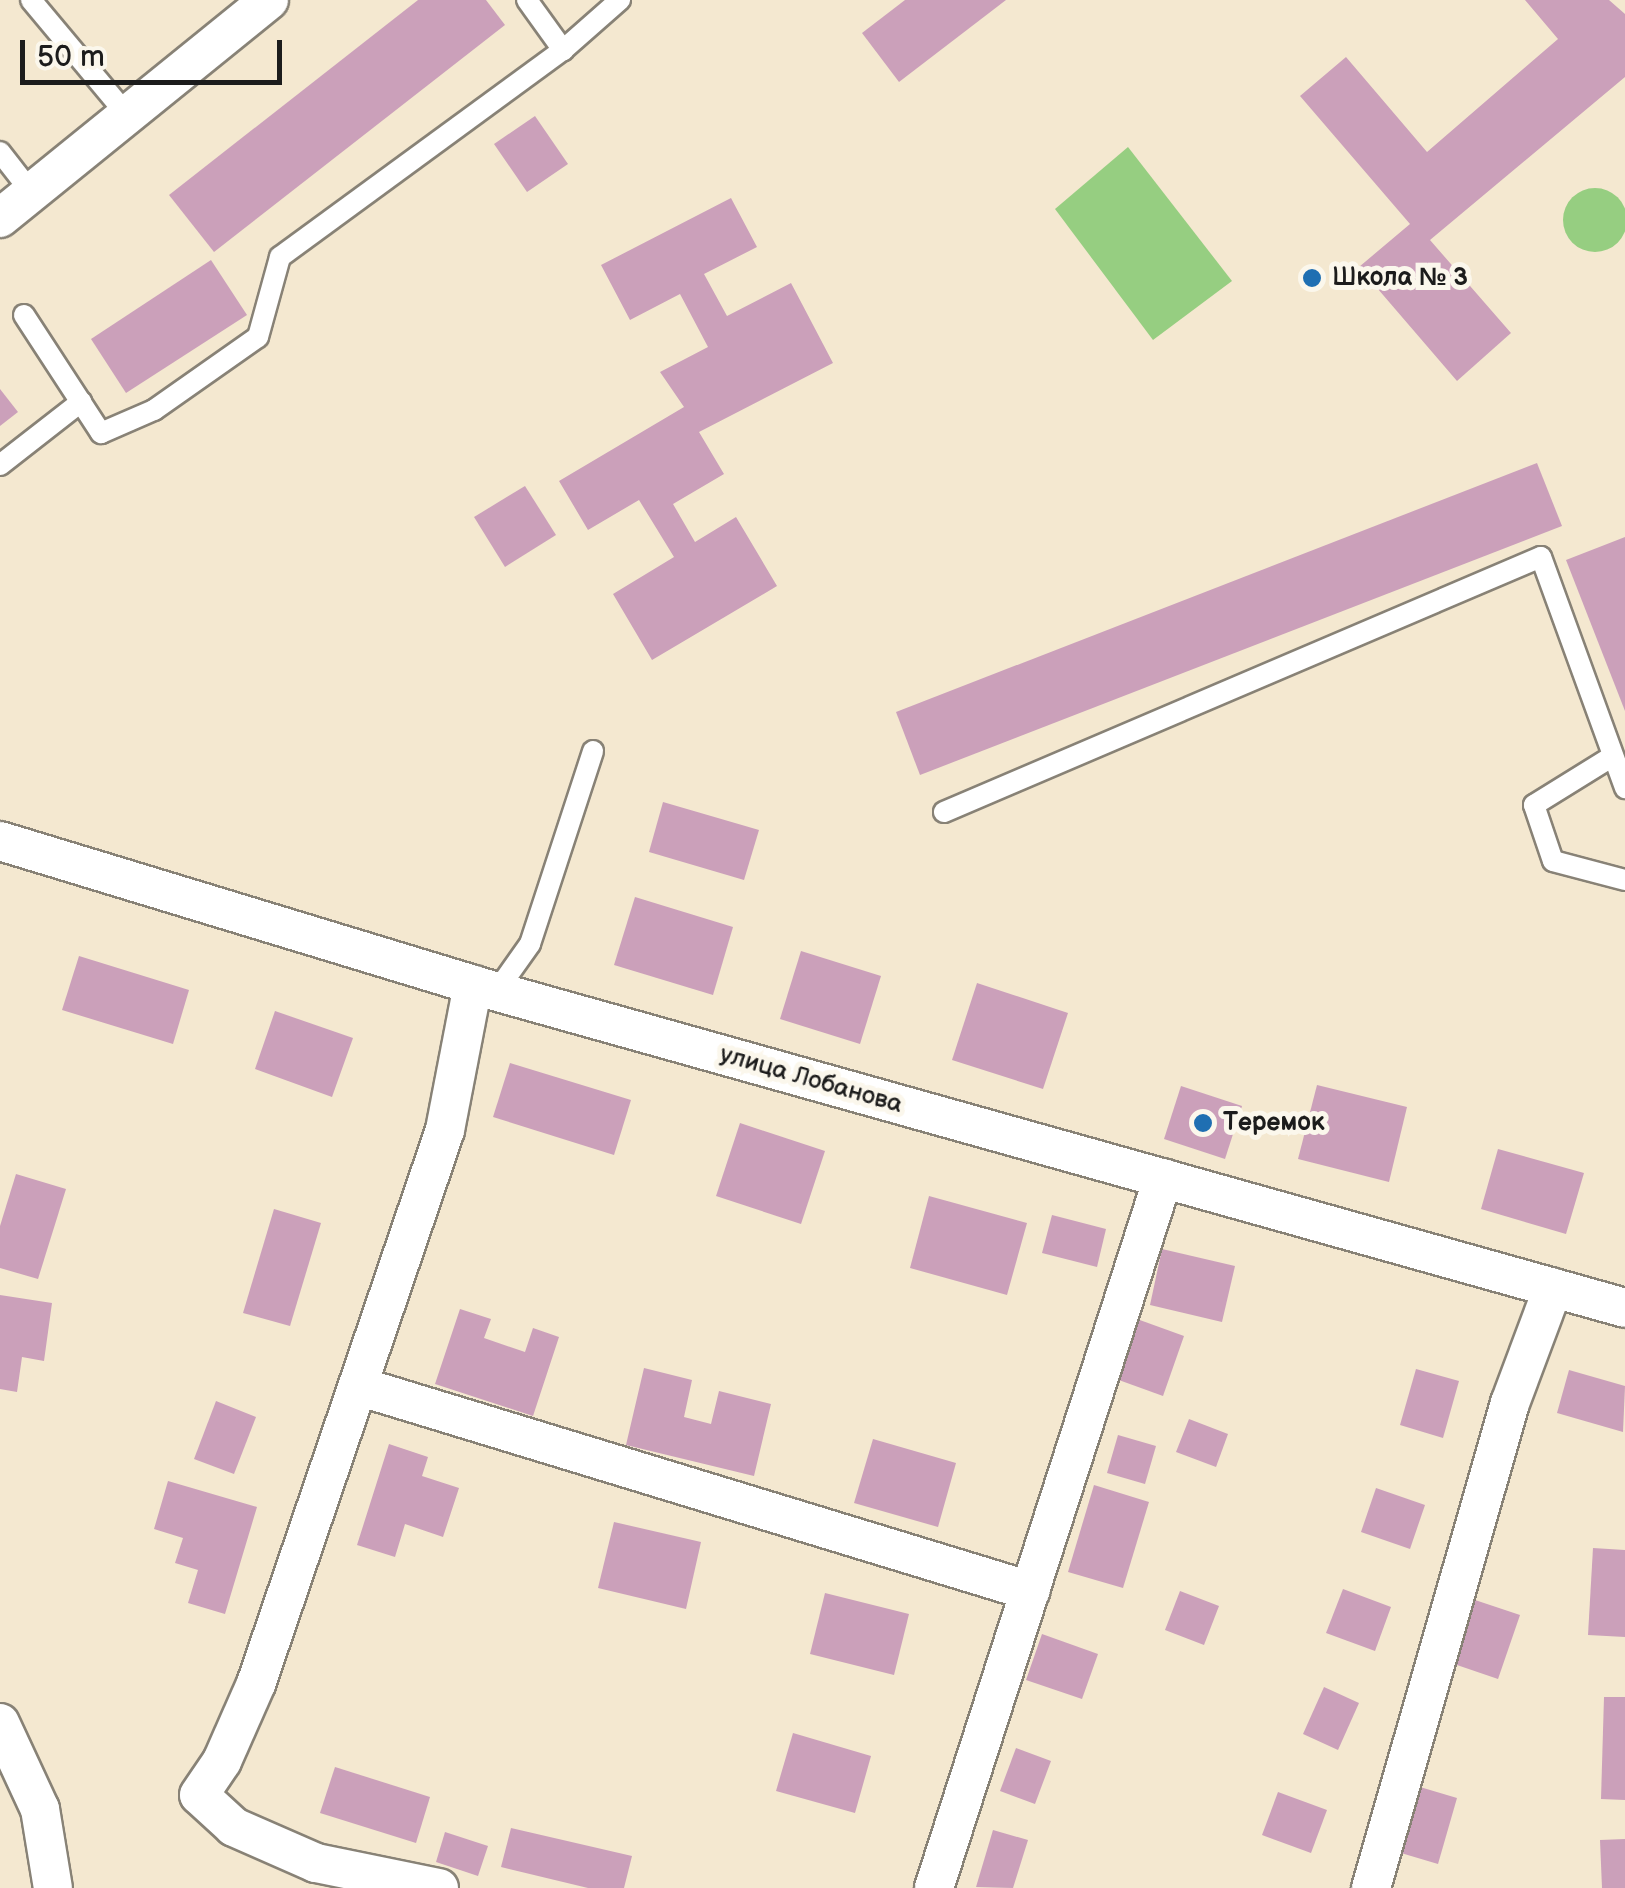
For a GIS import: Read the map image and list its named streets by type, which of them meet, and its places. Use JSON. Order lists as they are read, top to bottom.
{
  "streets": {
    "street": ["улица Лобанова"]
  },
  "places": ["Школа № 3", "Теремок"],
  "scale_bar": "50 m"
}
